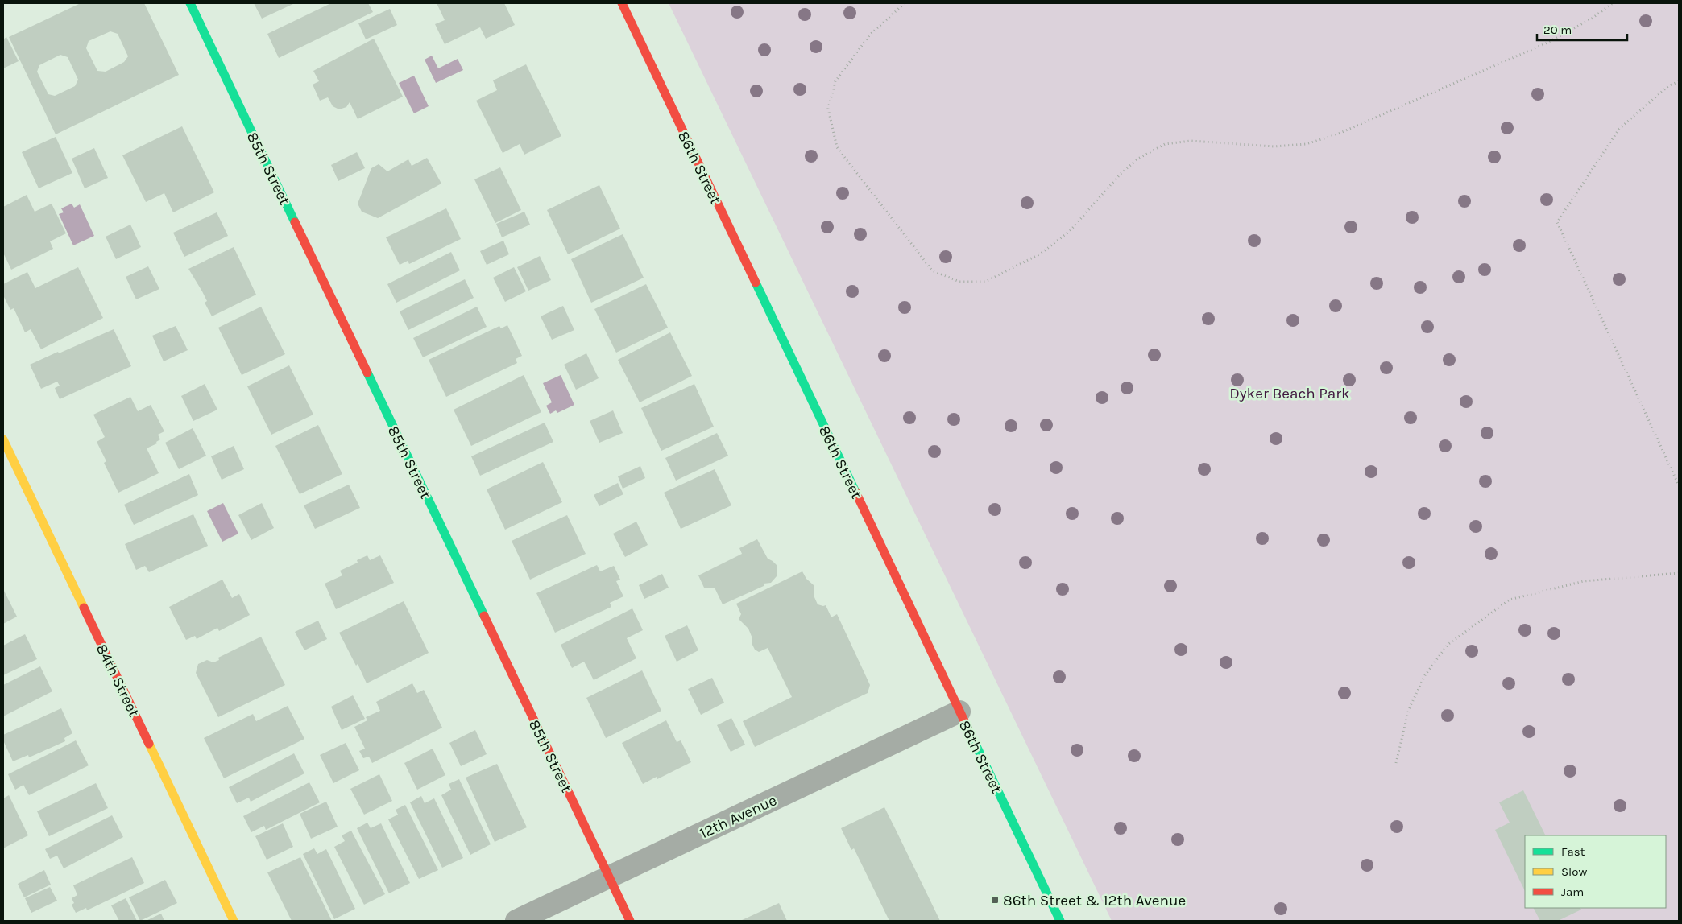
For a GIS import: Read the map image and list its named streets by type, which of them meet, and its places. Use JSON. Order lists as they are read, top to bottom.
{
  "streets": {
    "street": [
      "86th Street",
      "85th Street",
      "84th Street",
      "12th Avenue"
    ]
  },
  "crossings": [
    ["86th Street", "12th Avenue"],
    ["85th Street", "12th Avenue"]
  ],
  "parks": ["Dyker Beach Park"],
  "places": {
    "transit": ["86th Street & 12th Avenue"]
  },
  "legend": ["Fast", "Slow", "Jam"],
  "scale_bar": "20 m"
}
